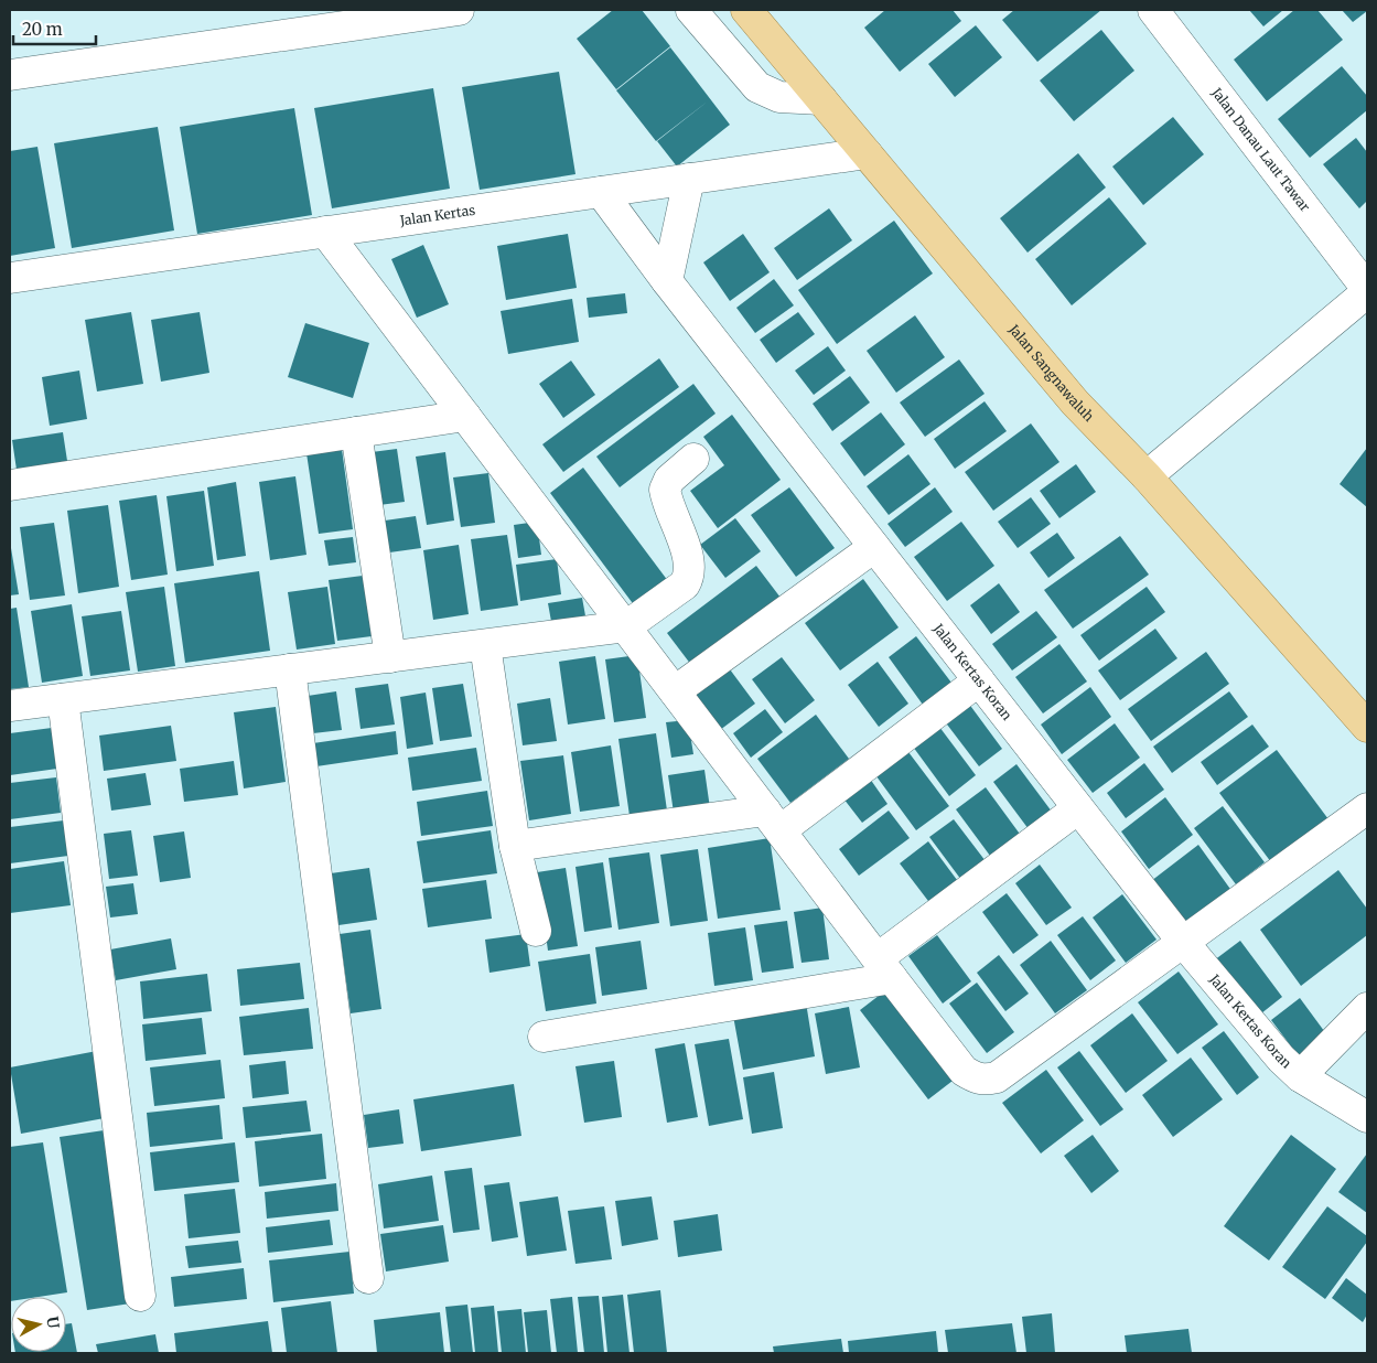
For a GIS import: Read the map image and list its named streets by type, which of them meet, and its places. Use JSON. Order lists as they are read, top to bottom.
{
  "streets": {
    "main road": ["Jalan Sangnawaluh"],
    "street": ["Jalan Danau Laut Tawar", "Jalan Kertas", "Jalan Kertas Koran"]
  },
  "crossings": [
    ["Jalan Kertas", "Jalan Sangnawaluh"],
    ["Jalan Kertas", "Jalan Kertas Koran"]
  ],
  "scale_bar": "20 m",
  "north": "right"
}
